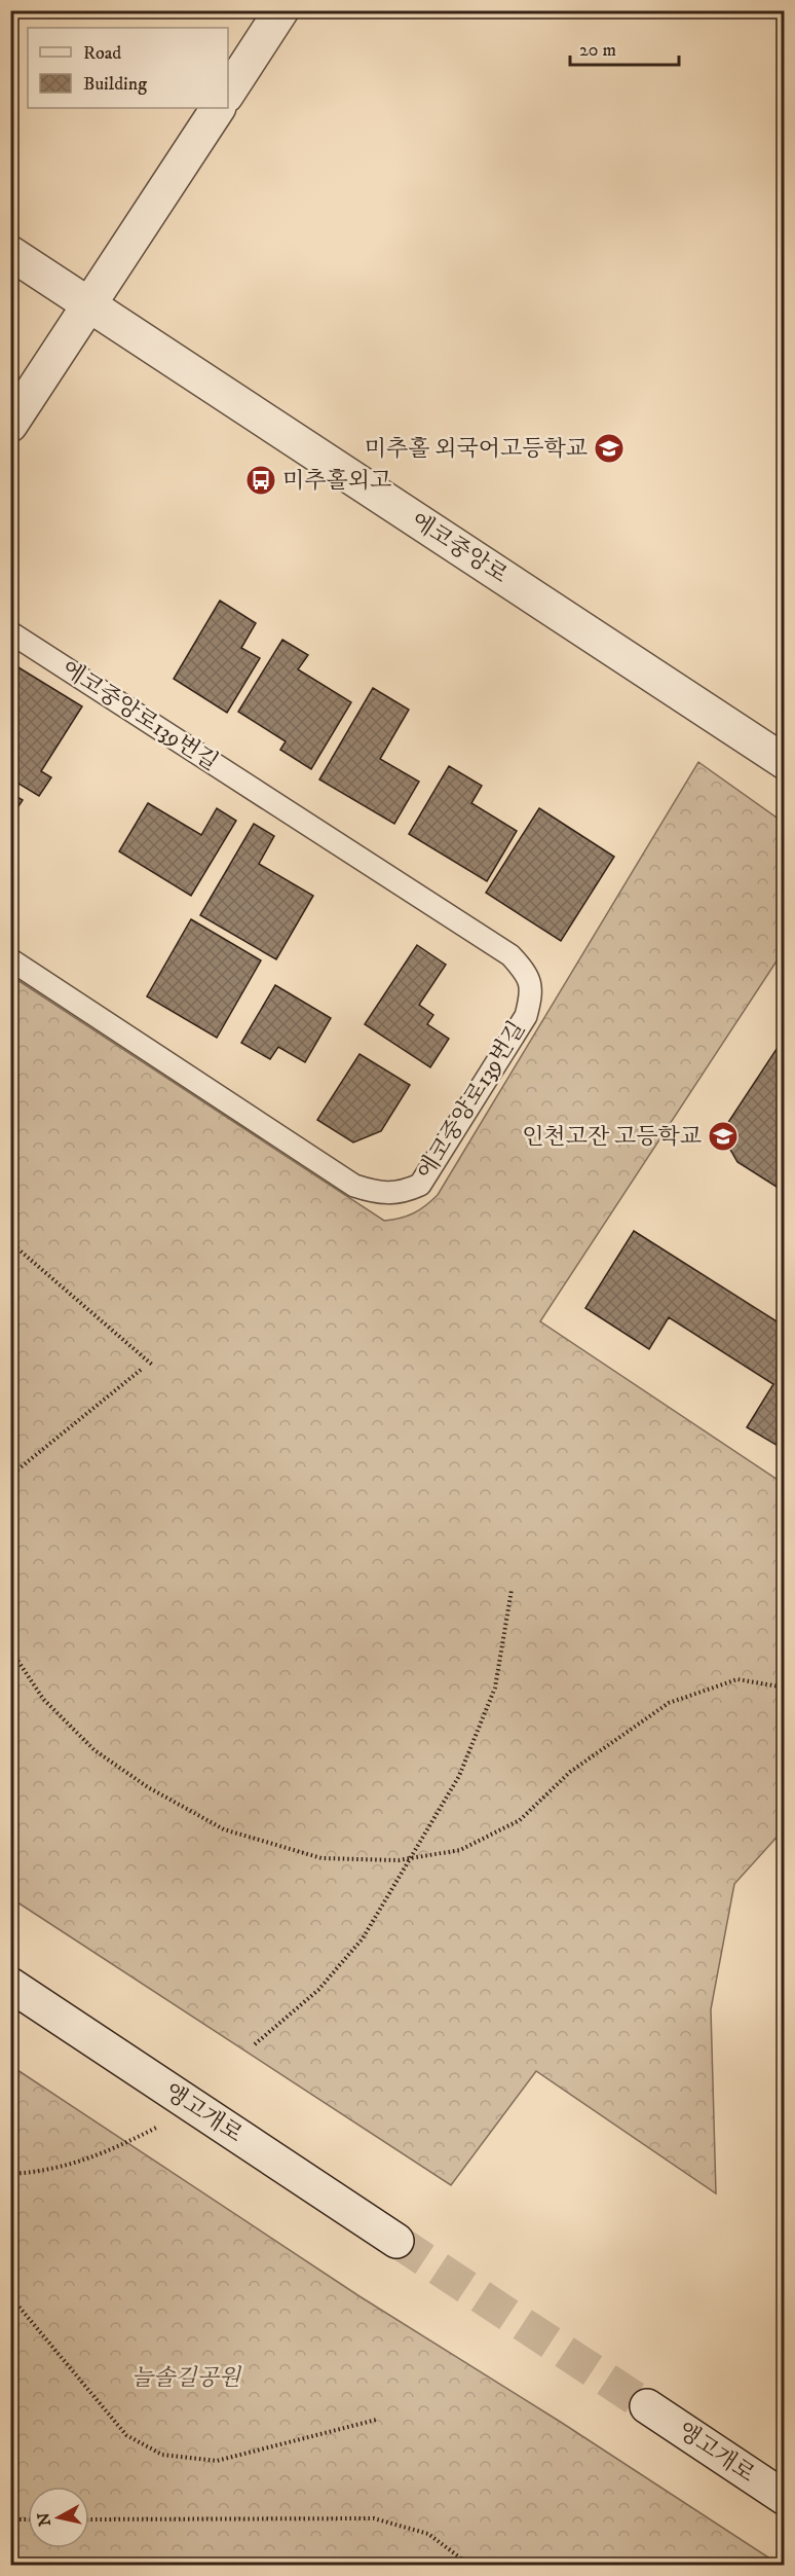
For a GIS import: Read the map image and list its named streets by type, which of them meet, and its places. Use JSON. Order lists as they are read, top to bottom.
{
  "streets": {
    "street": ["에코중앙로", "앵고개로"],
    "lane": ["에코중앙로139번길"]
  },
  "parks": ["늘솔길공원"],
  "places": {
    "school or university": ["미추홀 외국어고등학교", "인천고잔 고등학교"],
    "bus stop": ["미추홀외고"]
  },
  "legend": ["Road", "Building"],
  "scale_bar": "20 m",
  "north": "left"
}
